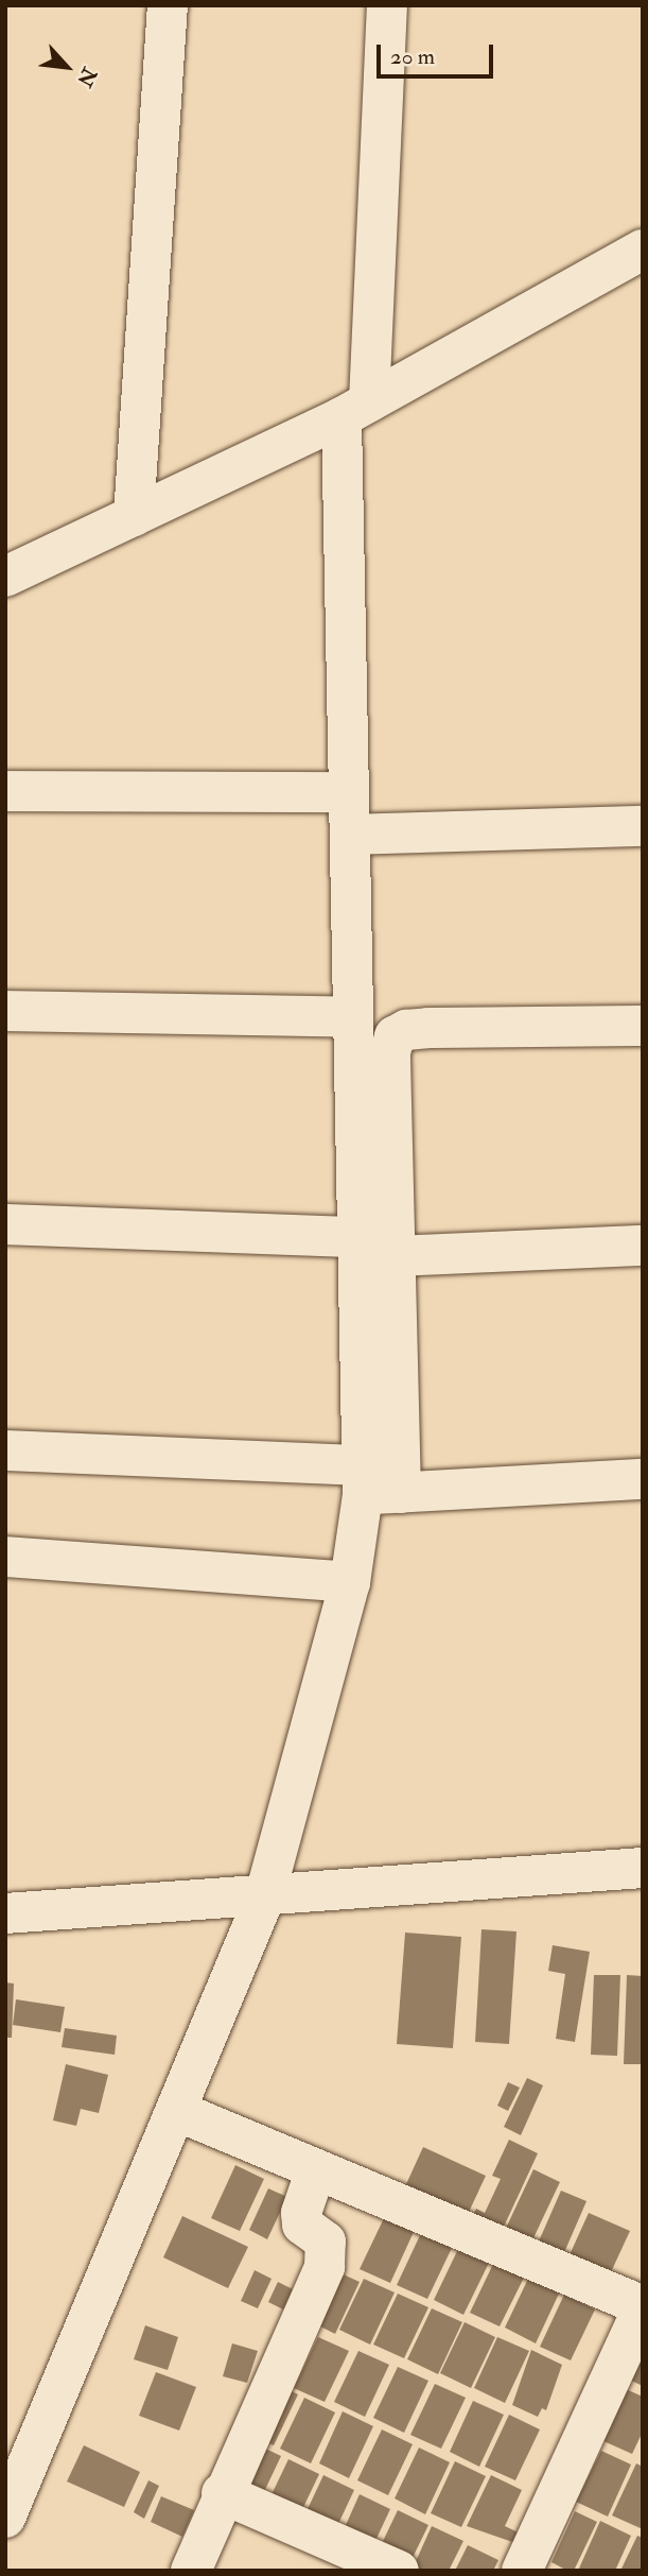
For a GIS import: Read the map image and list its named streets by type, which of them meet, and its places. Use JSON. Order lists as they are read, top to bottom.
{
  "scale_bar": "20 m",
  "north": "bottom right"
}
